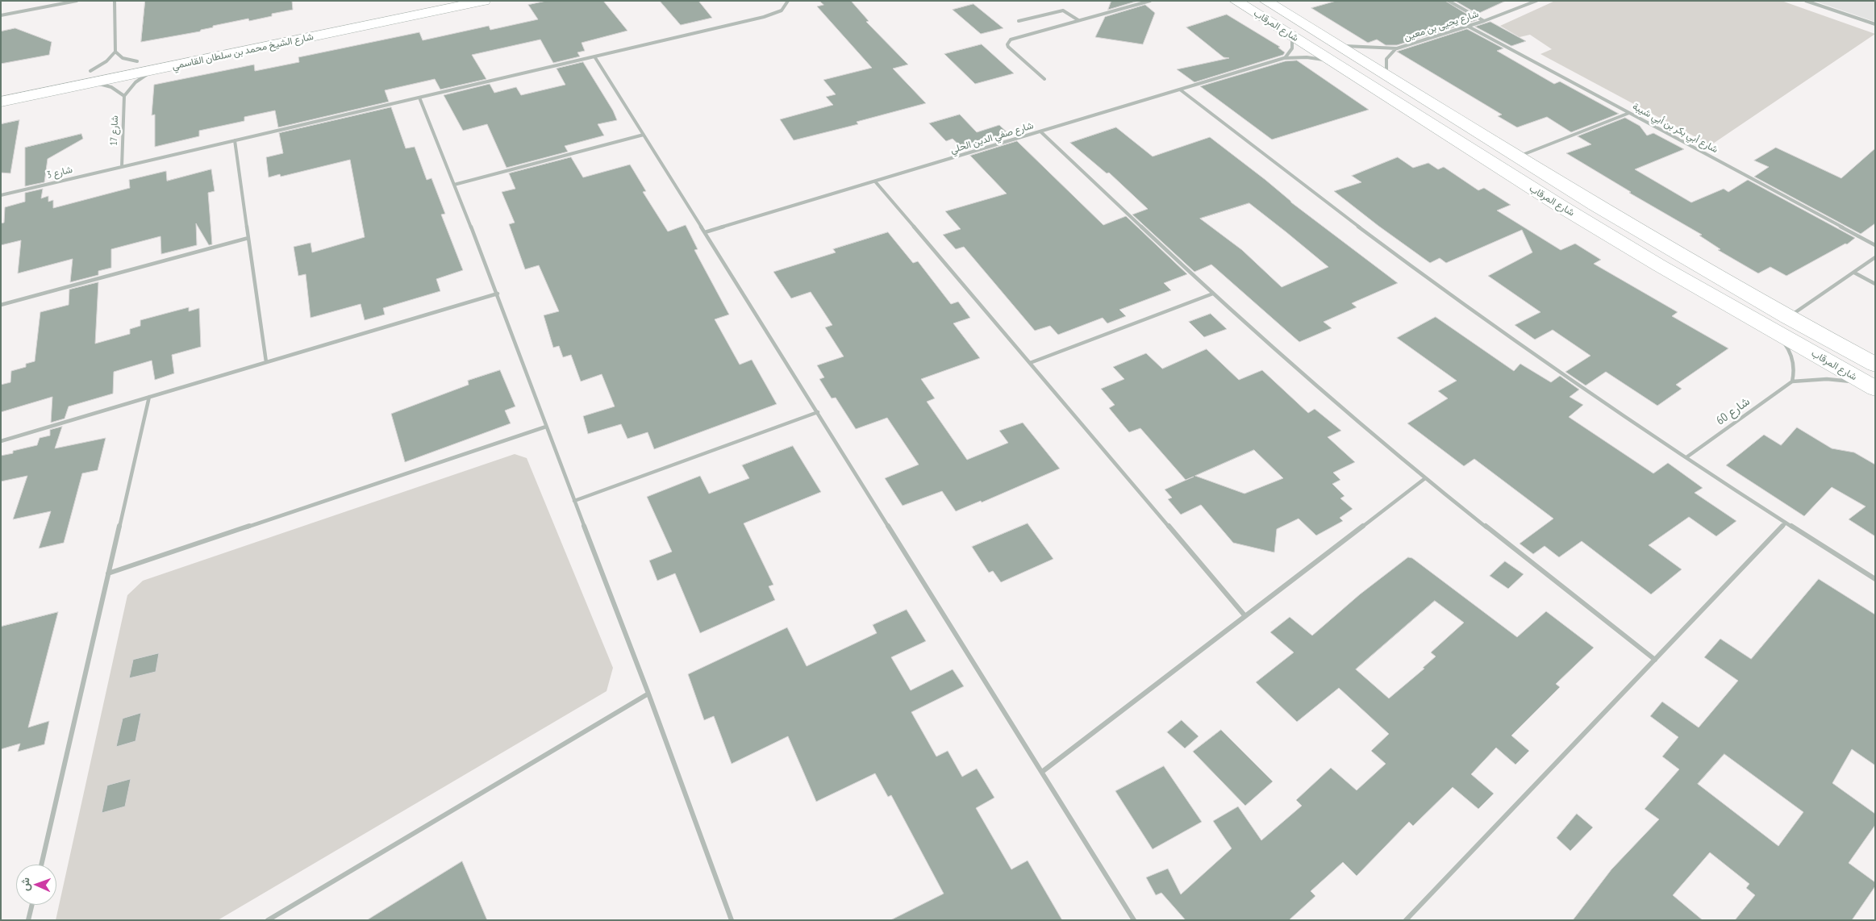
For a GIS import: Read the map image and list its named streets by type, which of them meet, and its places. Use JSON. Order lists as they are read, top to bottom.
{
  "streets": {
    "main road": ["شارع المرقاب", "شارع الشيخ محمد بن سلطان القاسمي"],
    "street": [
      "شارع يحيى بن معين",
      "شارع أبي بكر بن أبي شيبة",
      "شارع 17",
      "شارع صفي الدين الحلي",
      "شارع 3",
      "شارع 60"
    ]
  },
  "crossings": [
    ["شارع المرقاب", "شارع يحيى بن معين"],
    ["شارع المرقاب", "شارع صفي الدين الحلي"],
    ["شارع يحيى بن معين", "شارع أبي بكر بن أبي شيبة"],
    ["شارع 17", "شارع 3"]
  ],
  "north": "left"
}
